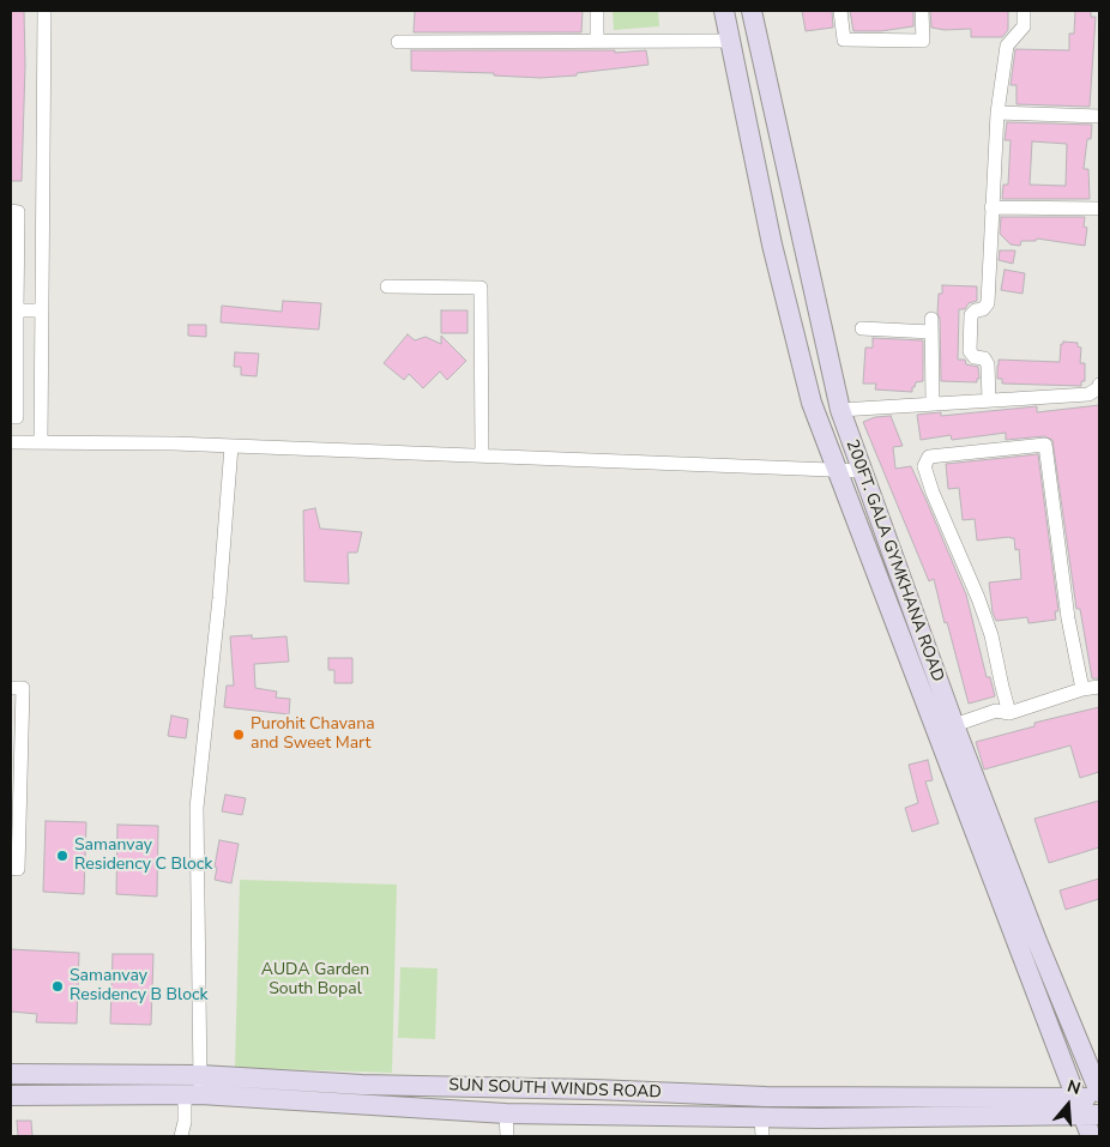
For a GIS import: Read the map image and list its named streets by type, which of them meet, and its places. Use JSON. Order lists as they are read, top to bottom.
{
  "streets": {
    "street": ["200FT. GALA GYMKHANA ROAD", "SUN SOUTH WINDS ROAD"]
  },
  "parks": ["AUDA Garden South Bopal"],
  "places": ["Purohit Chavana and Sweet Mart", "Samanvay Residency C Block", "Samanvay Residency B Block"],
  "north": "top"
}
